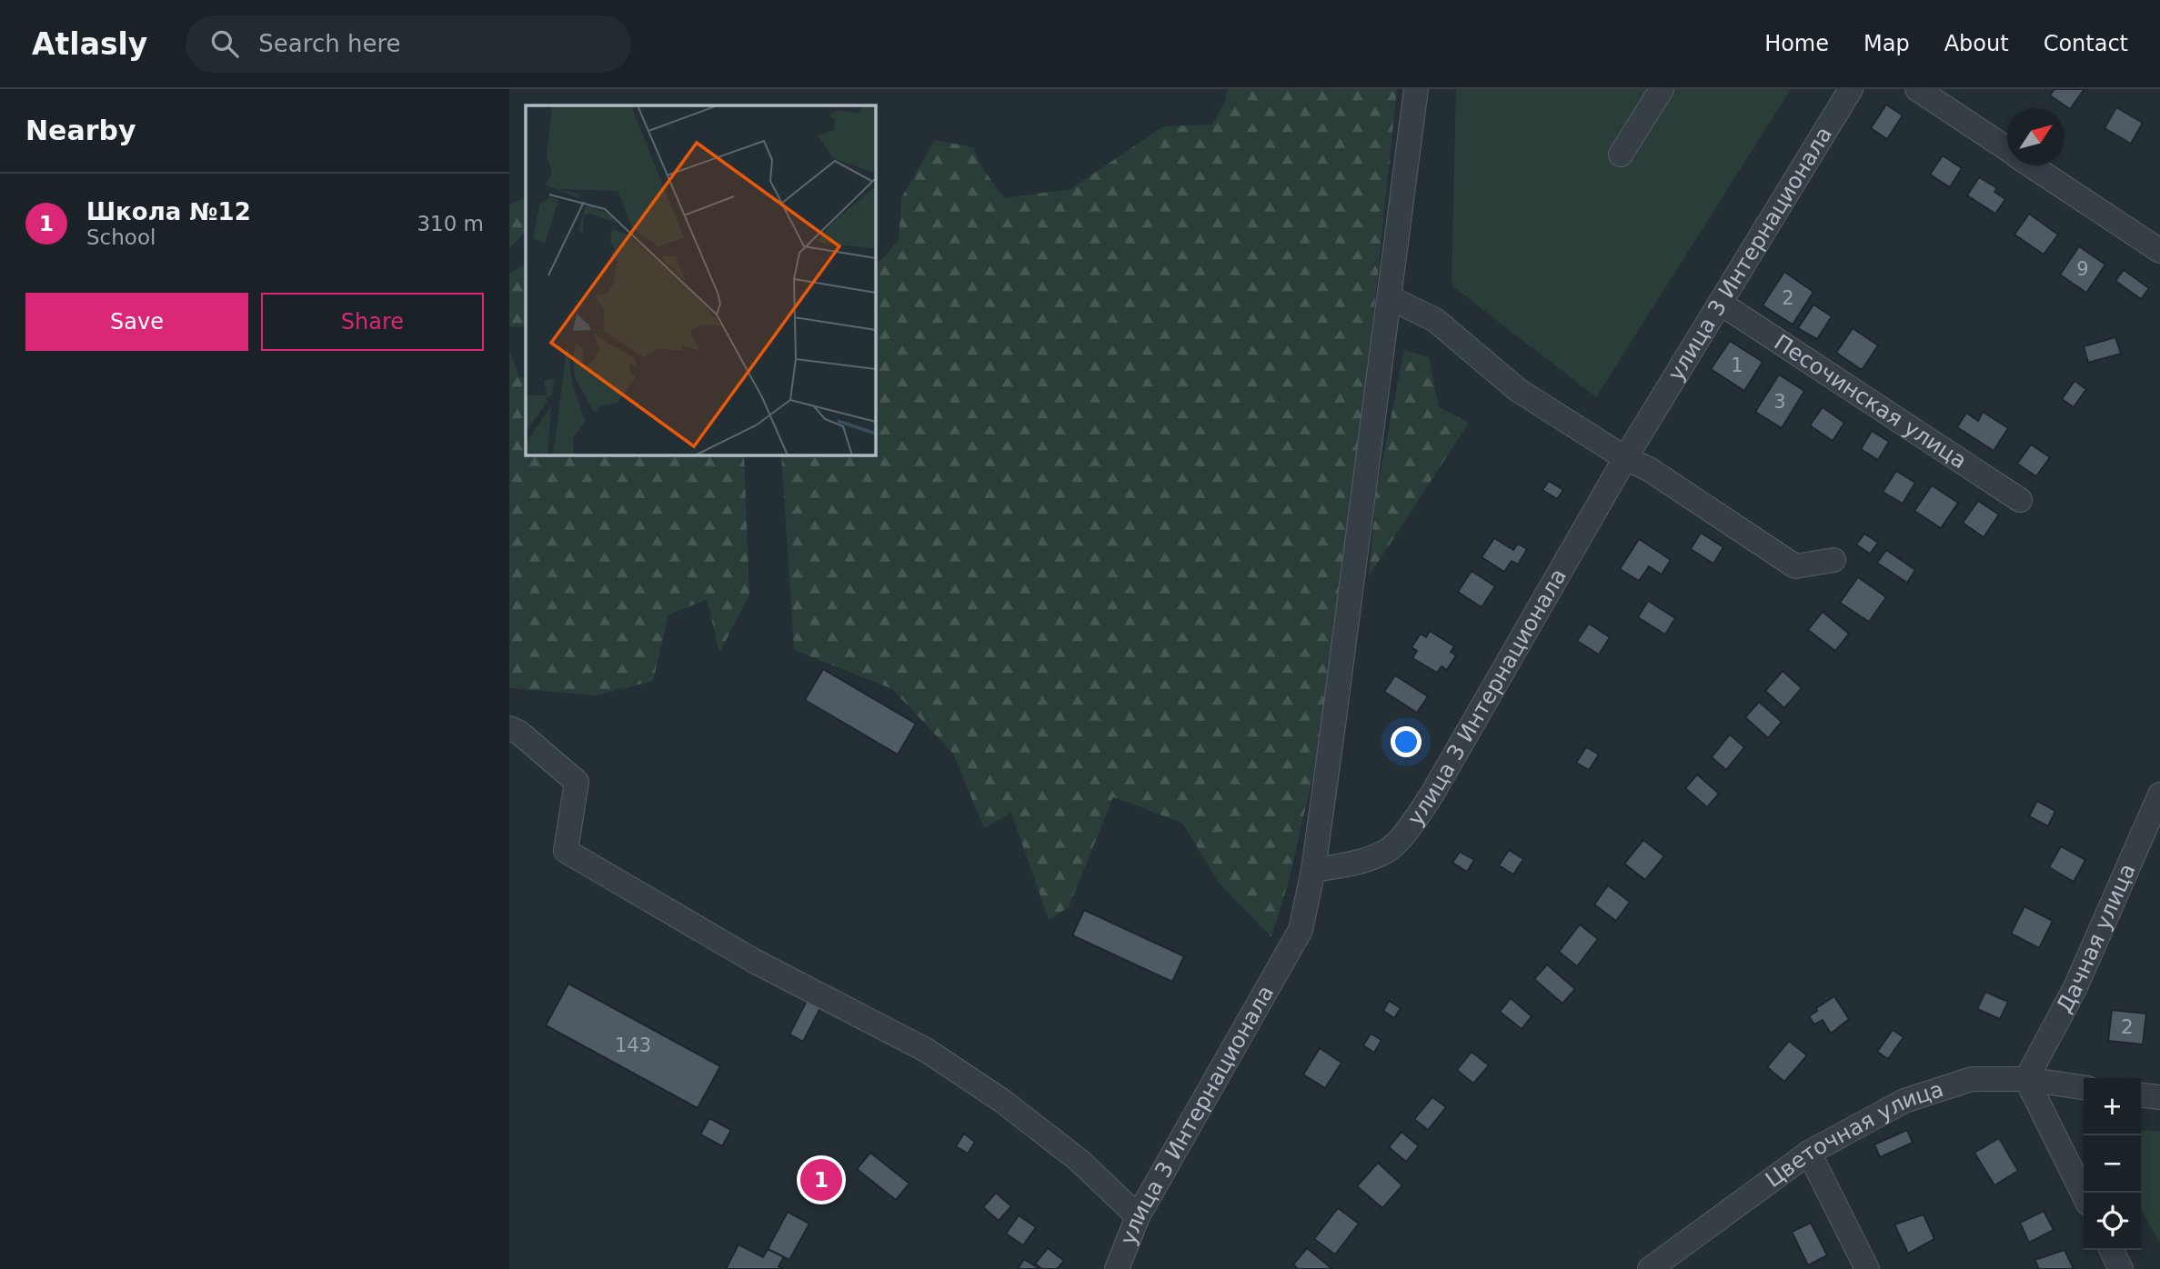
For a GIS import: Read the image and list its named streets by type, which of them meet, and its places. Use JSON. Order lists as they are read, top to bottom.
{
  "streets": {
    "street": [
      "улица 3 Интернационала",
      "Песочинская улица",
      "Дачная улица",
      "Цветочная улица"
    ]
  },
  "crossings": [
    ["улица 3 Интернационала", "Песочинская улица"],
    ["Дачная улица", "Цветочная улица"]
  ],
  "house_numbers": [
    "9",
    "2",
    "1",
    "3",
    "2",
    "143"
  ],
  "north": "top right",
  "page": {
    "header": "Atlasly",
    "search": "Search here",
    "nav": [
      "Home",
      "Map",
      "About",
      "Contact"
    ],
    "heading": "Nearby",
    "list": [
      {
        "mark": "1",
        "name": "Школа №12",
        "note": "School",
        "value": "310 m"
      }
    ],
    "buttons": ["Save", "Share"],
    "map_buttons": ["+", "−"],
    "pins": "1"
  }
}
